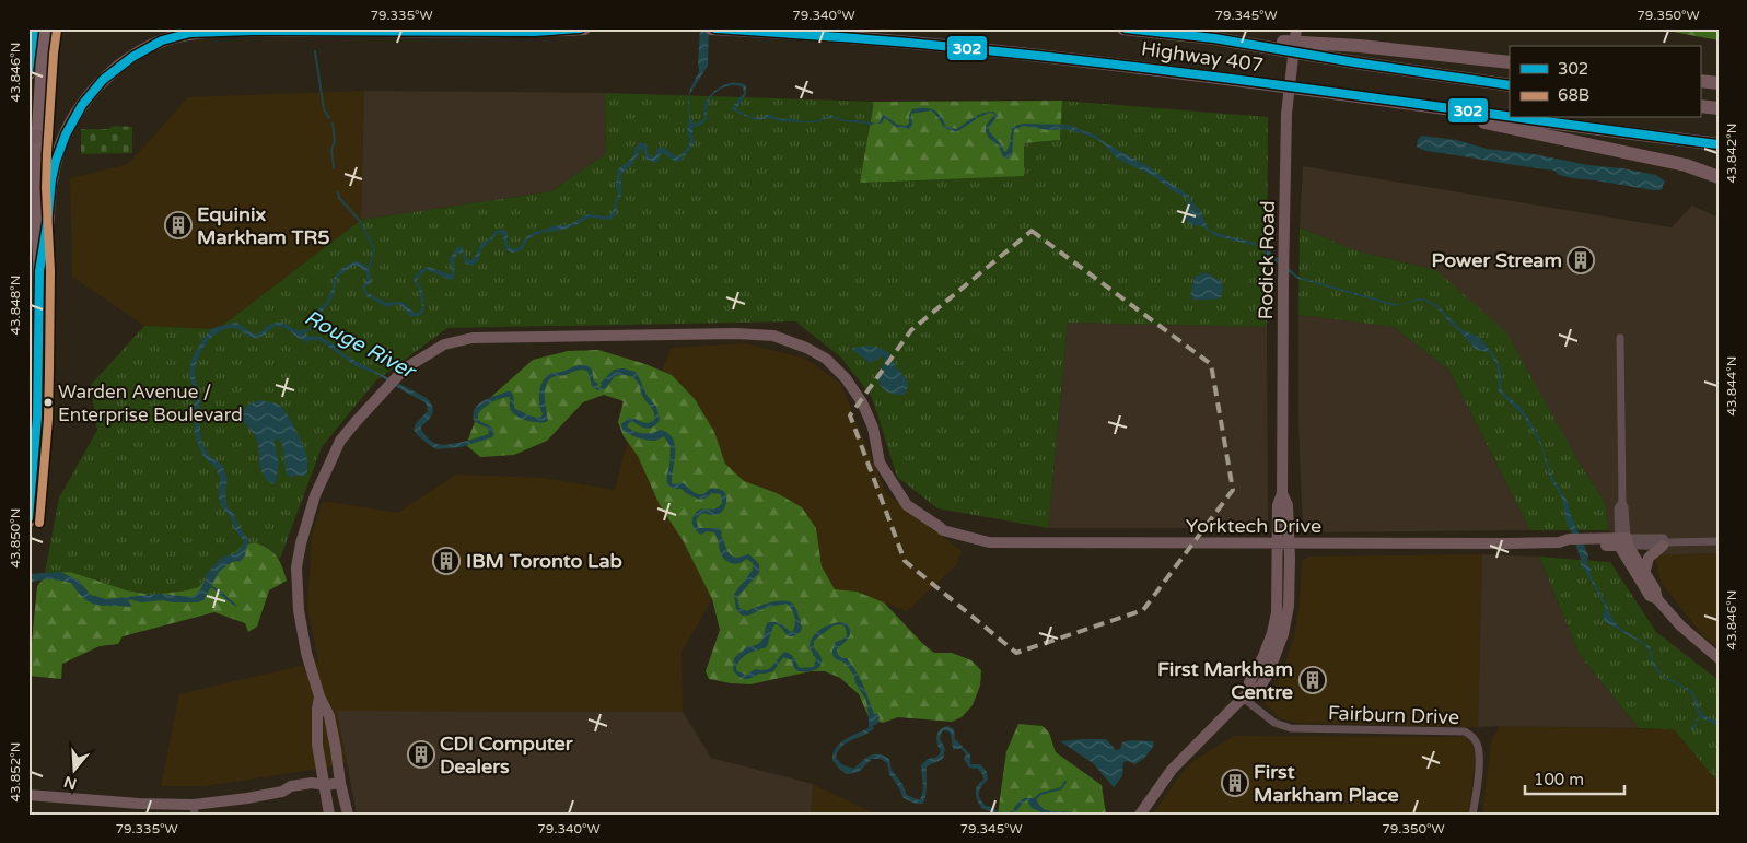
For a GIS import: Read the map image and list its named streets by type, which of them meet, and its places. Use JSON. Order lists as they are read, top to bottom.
{
  "streets": {
    "highway": ["Highway 407"],
    "street": ["Rodick Road", "Yorktech Drive", "Fairburn Drive"]
  },
  "crossings": [
    ["Rodick Road", "Yorktech Drive"],
    ["Rodick Road", "Fairburn Drive"]
  ],
  "water": ["Rouge River"],
  "places": {
    "building": [
      "Equinix Markham TR5",
      "Power Stream",
      "IBM Toronto Lab",
      "First Markham Centre",
      "CDI Computer Dealers",
      "First Markham Place"
    ],
    "other": ["Warden Avenue / Enterprise Boulevard"]
  },
  "lines": ["transit line 302", "transit line 68B"],
  "legend": ["302", "68B"],
  "scale_bar": "100 m",
  "north": "bottom",
  "coordinates": [
    "79.335°W",
    "79.340°W",
    "79.345°W",
    "79.350°W",
    "43.846°N",
    "43.842°N",
    "43.848°N",
    "43.844°N",
    "43.850°N",
    "43.852°N"
  ]
}
